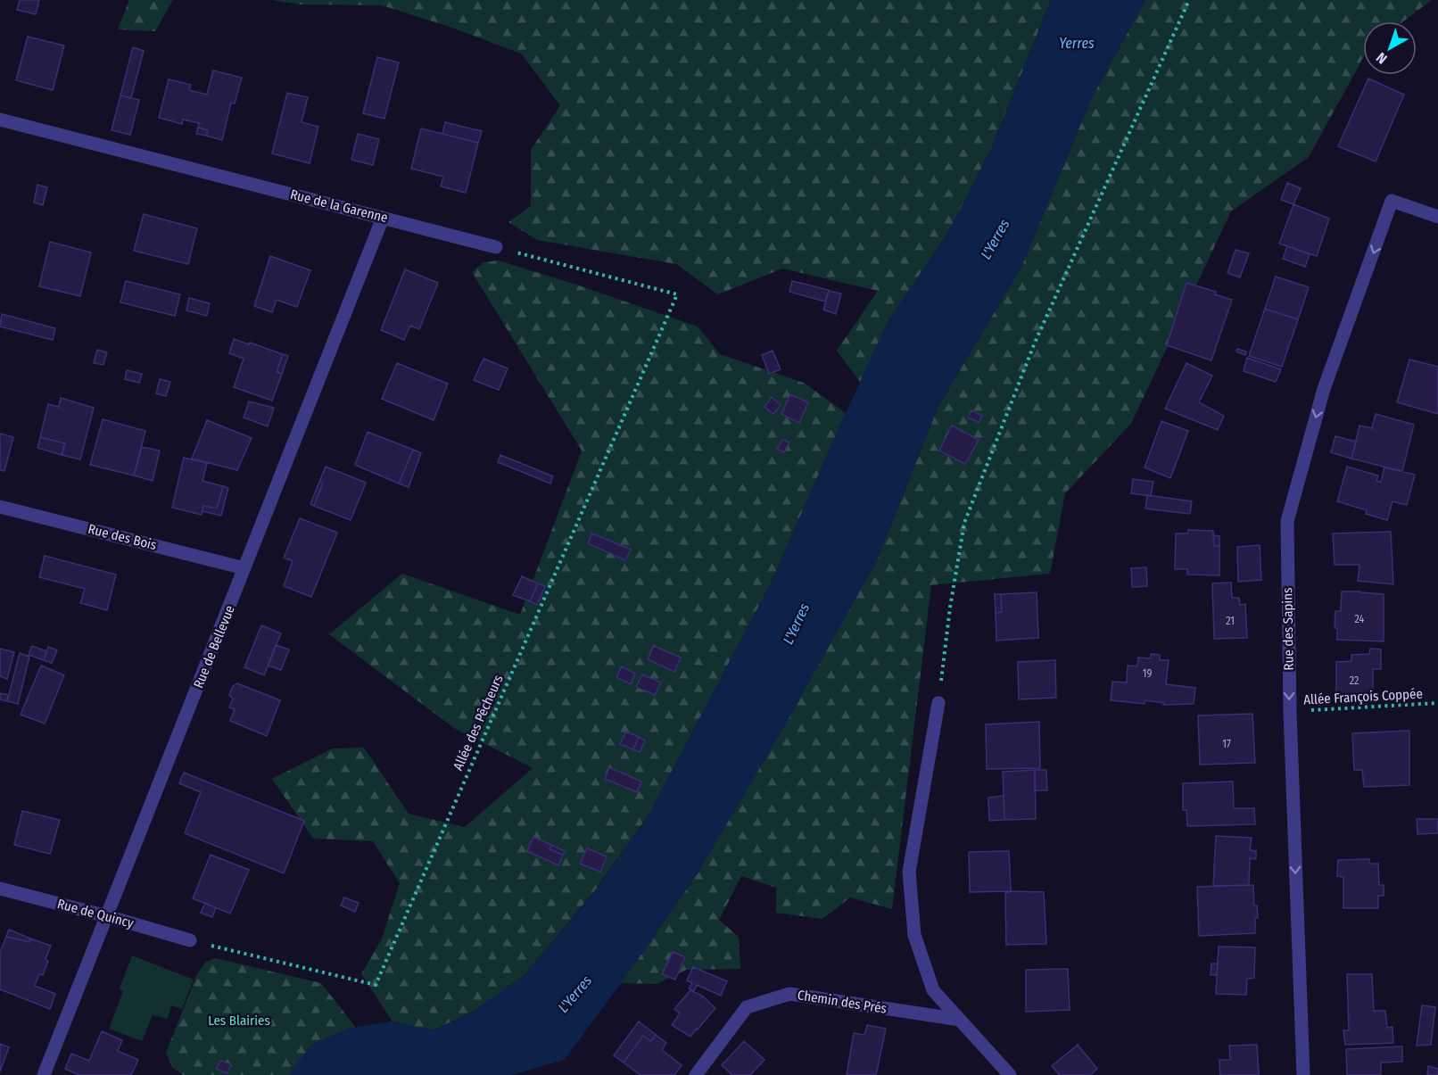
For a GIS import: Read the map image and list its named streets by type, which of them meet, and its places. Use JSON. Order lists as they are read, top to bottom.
{
  "streets": {
    "street": [
      "Rue de la Garenne",
      "Rue des Bois",
      "Rue des Sapins",
      "Rue de Bellevue",
      "Rue de Quincy",
      "Chemin des Prés"
    ],
    "path": ["Allée François Coppée", "Allée des Pêcheurs"]
  },
  "crossings": [
    ["Rue de la Garenne", "Rue de Bellevue"],
    ["Rue de la Garenne", "Allée des Pêcheurs"],
    ["Rue des Bois", "Rue de Bellevue"],
    ["Rue des Sapins", "Allée François Coppée"],
    ["Rue de Bellevue", "Rue de Quincy"],
    ["Allée des Pêcheurs", "Rue de Quincy"]
  ],
  "one_way": ["Rue des Sapins"],
  "water": ["Yerres", "L'Yerres"],
  "parks": ["Les Blairies"],
  "house_numbers": [
    "24",
    "21",
    "19",
    "22",
    "17"
  ],
  "north": "bottom left"
}
